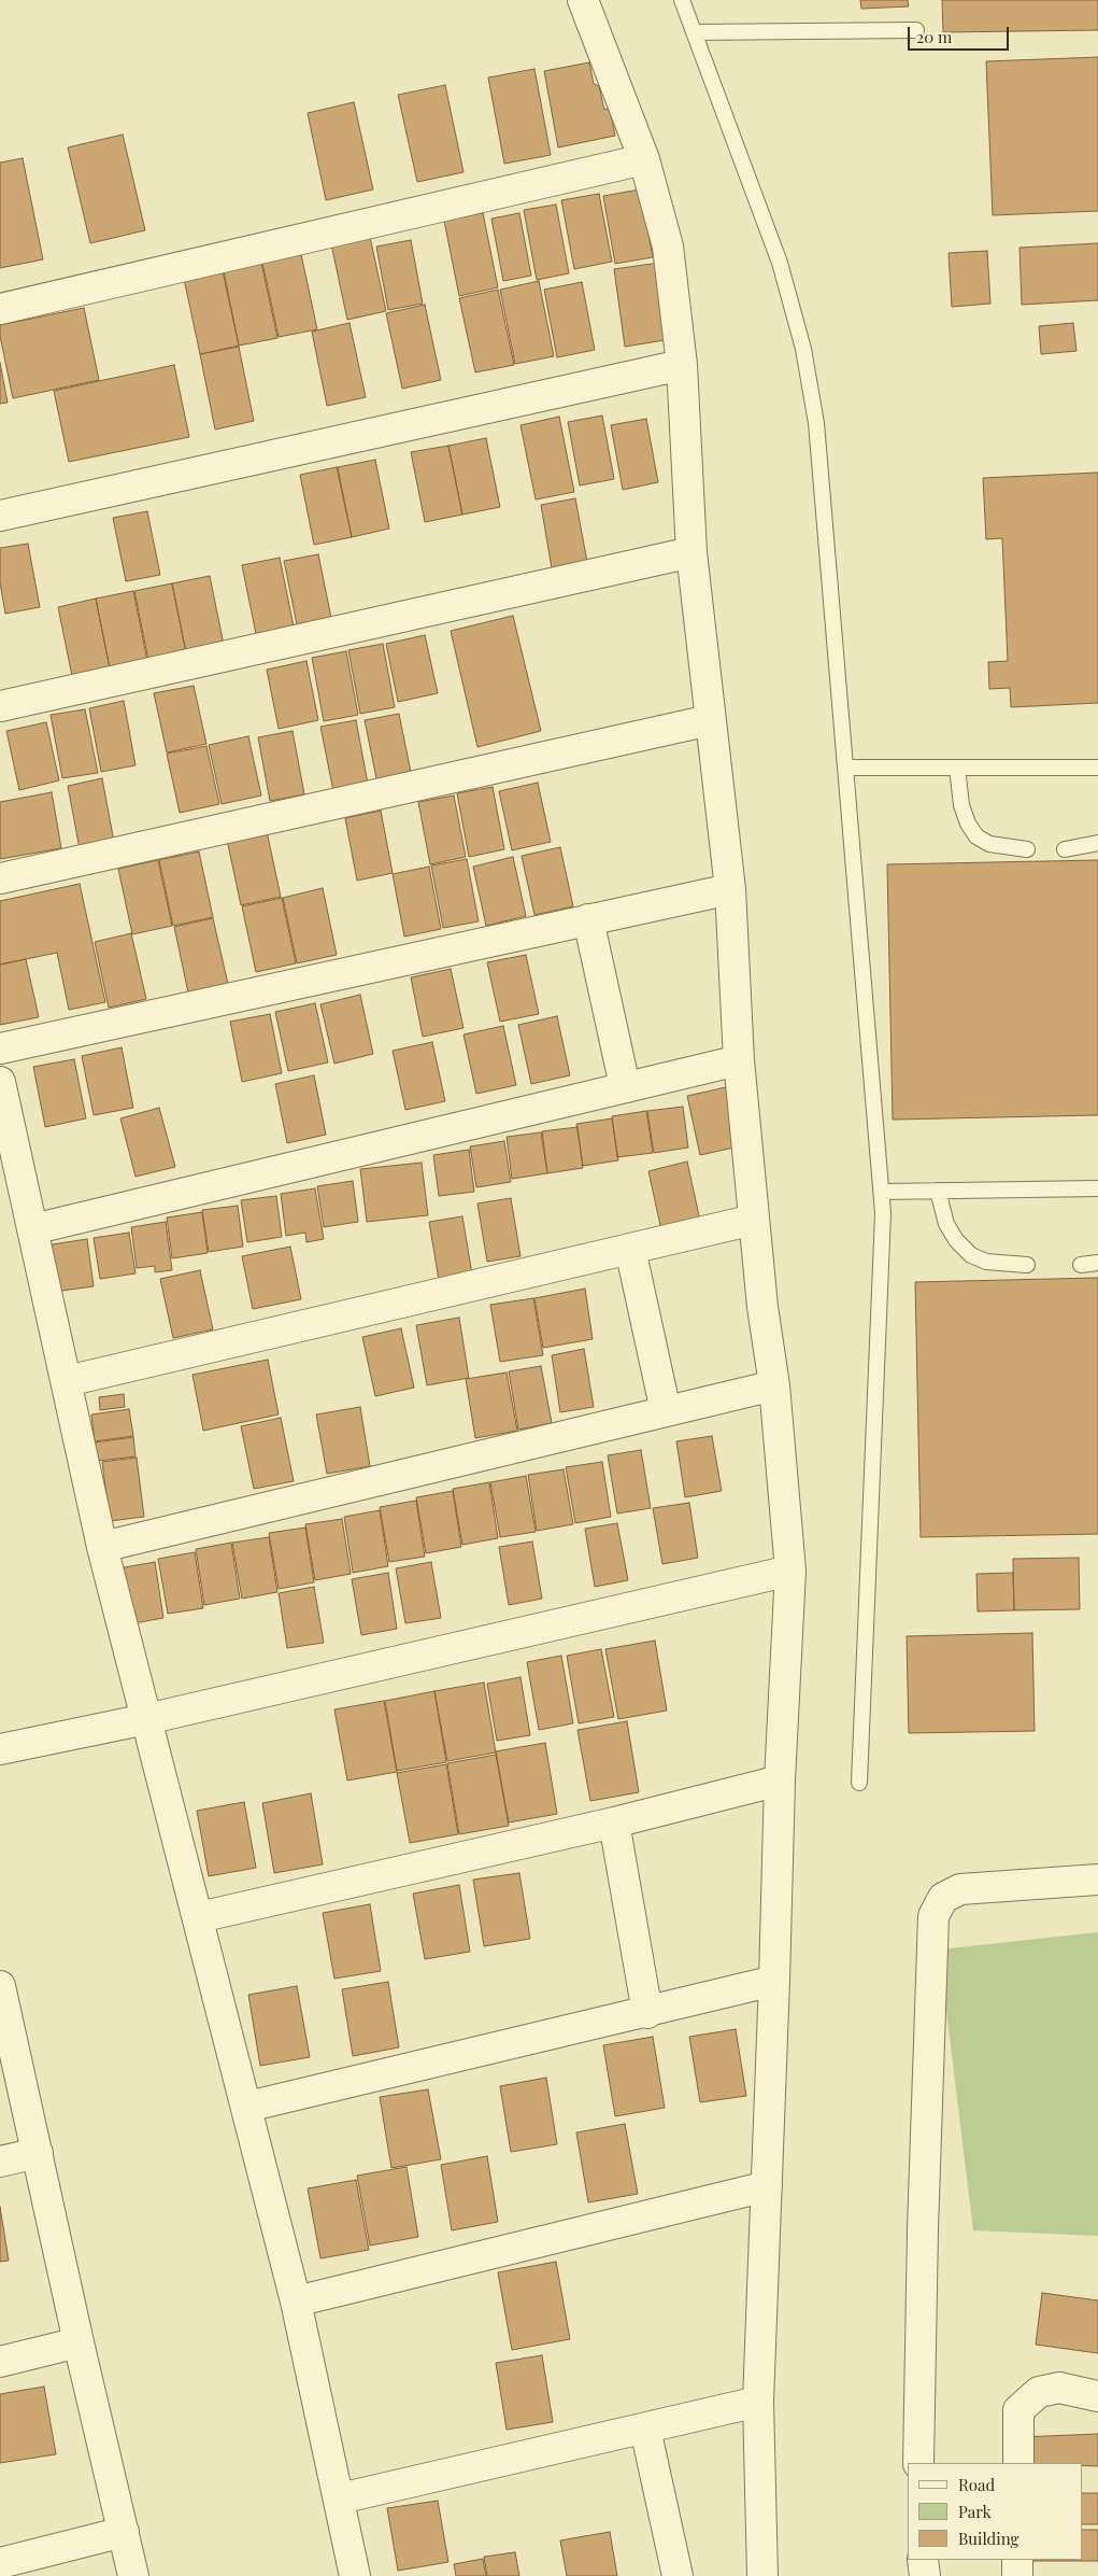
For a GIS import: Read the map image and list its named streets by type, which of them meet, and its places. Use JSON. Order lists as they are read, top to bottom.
{
  "legend": ["Road", "Park", "Building"],
  "scale_bar": "20 m"
}
